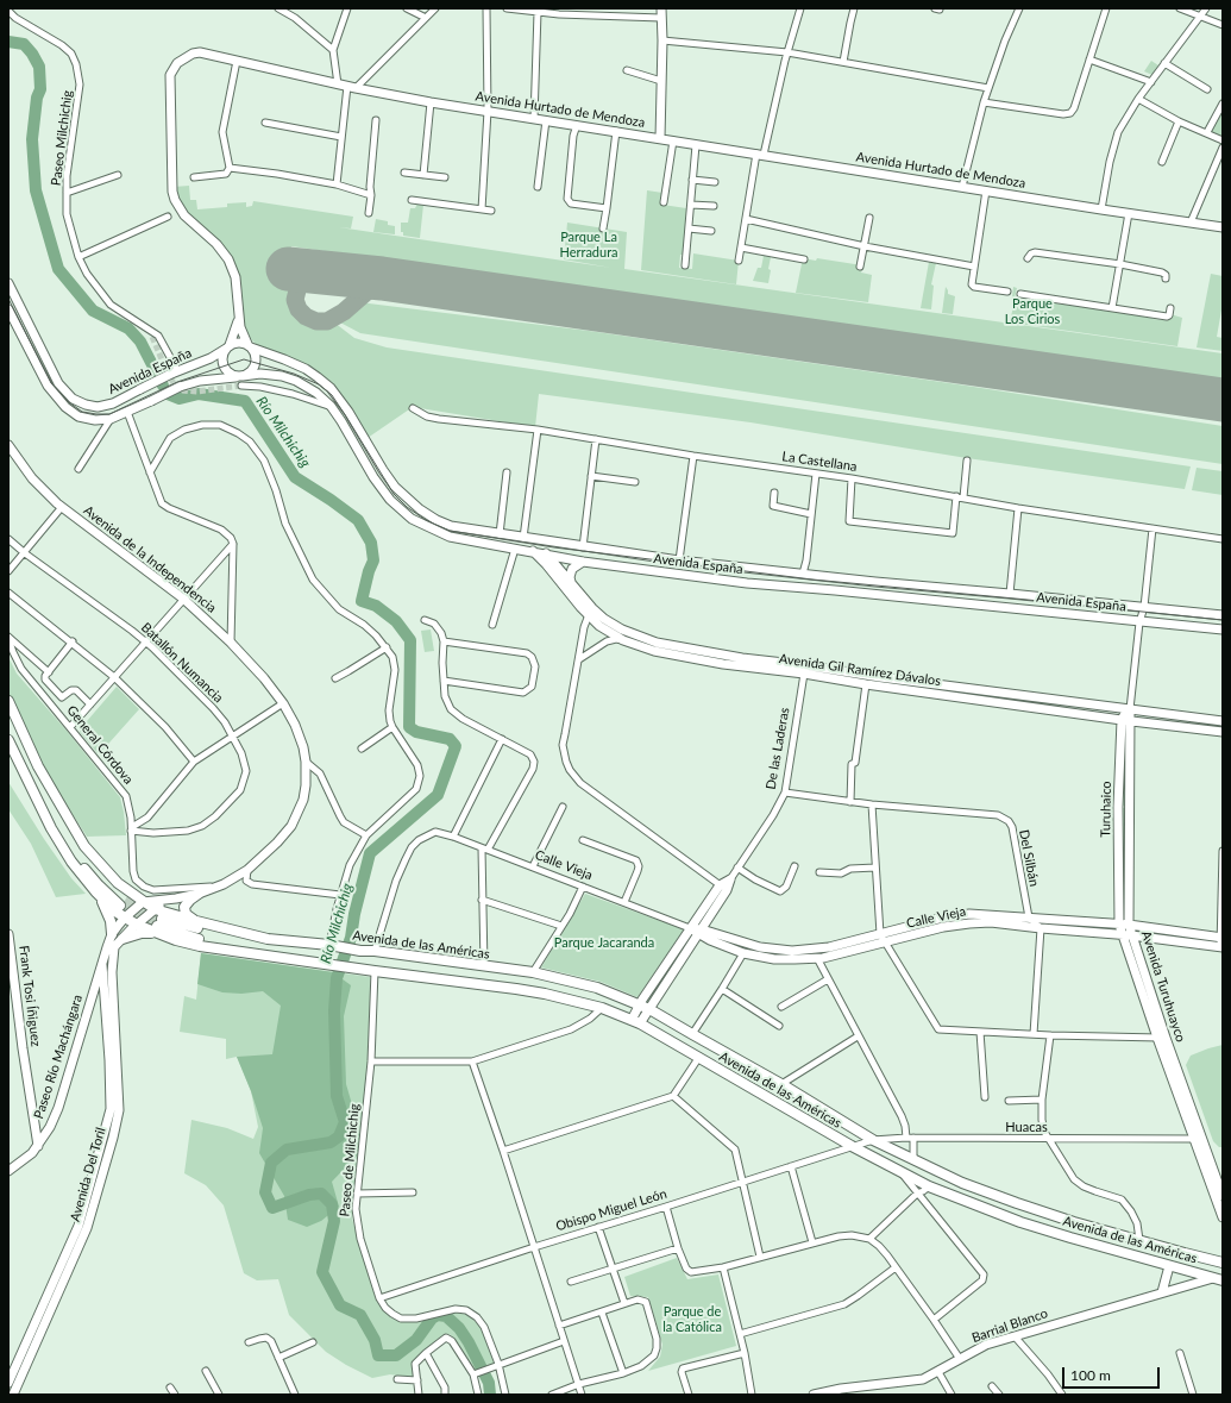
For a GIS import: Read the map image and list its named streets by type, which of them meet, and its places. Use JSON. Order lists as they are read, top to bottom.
{
  "streets": {
    "main road": [
      "Avenida Hurtado de Mendoza",
      "Avenida España",
      "Avenida de la Independencia",
      "Avenida Gil Ramírez Dávalos",
      "De las Laderas",
      "Turuhaico",
      "Calle Vieja",
      "Avenida de las Américas",
      "Avenida Turuhuayco",
      "Frank Tosi Íñiguez",
      "Paseo Río Machángara",
      "Avenida Del Toril",
      "Barrial Blanco"
    ],
    "street": [
      "Paseo Milchichig",
      "La Castellana",
      "Batallón Numancia",
      "General Córdova",
      "Del Silbán",
      "Huacas",
      "Paseo de Milchichig",
      "Obispo Miguel León"
    ]
  },
  "crossings": [
    ["Avenida Hurtado de Mendoza", "Avenida España"],
    ["Paseo Milchichig", "Avenida España"],
    ["Avenida España", "Avenida Gil Ramírez Dávalos"],
    ["Avenida de la Independencia", "General Córdova"],
    ["Avenida de la Independencia", "Avenida de las Américas"],
    ["Avenida de la Independencia", "Paseo Río Machángara"],
    ["Batallón Numancia", "General Córdova"],
    ["Avenida Gil Ramírez Dávalos", "De las Laderas"],
    ["Avenida Gil Ramírez Dávalos", "Turuhaico"],
    ["Avenida Gil Ramírez Dávalos", "Avenida Turuhuayco"],
    ["De las Laderas", "Del Silbán"],
    ["De las Laderas", "Calle Vieja"],
    ["De las Laderas", "Avenida de las Américas"],
    ["Turuhaico", "Calle Vieja"],
    ["Turuhaico", "Avenida Turuhuayco"],
    ["Del Silbán", "Calle Vieja"],
    ["Calle Vieja", "Avenida Turuhuayco"],
    ["Avenida de las Américas", "Paseo Río Machángara"],
    ["Avenida de las Américas", "Huacas"],
    ["Avenida de las Américas", "Paseo de Milchichig"],
    ["Avenida de las Américas", "Obispo Miguel León"],
    ["Avenida de las Américas", "Barrial Blanco"],
    ["Avenida Turuhuayco", "Huacas"],
    ["Frank Tosi Íñiguez", "Paseo Río Machángara"],
    ["Paseo Río Machángara", "Avenida Del Toril"],
    ["Huacas", "Obispo Miguel León"],
    ["Paseo de Milchichig", "Obispo Miguel León"]
  ],
  "water": ["Río Milchichig"],
  "parks": [
    "Parque La Herradura",
    "Parque Los Cirios",
    "Parque Jacaranda",
    "Parque de la Católica"
  ],
  "scale_bar": "100 m"
}
